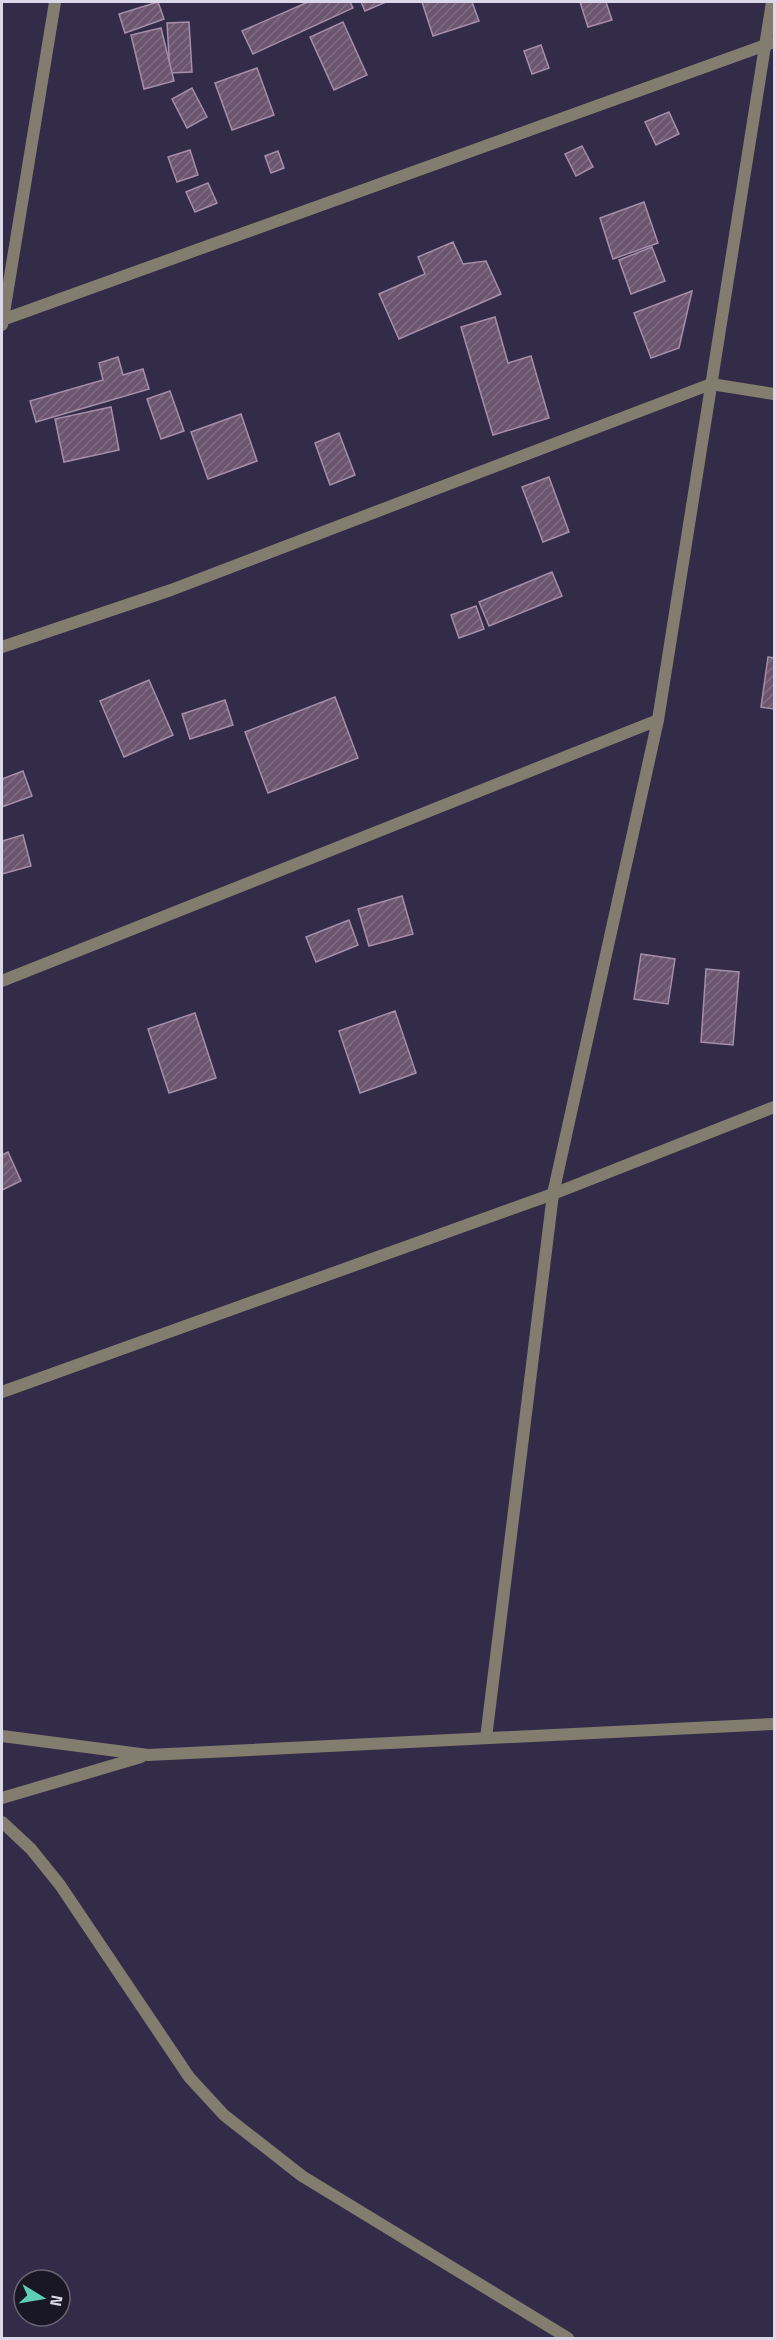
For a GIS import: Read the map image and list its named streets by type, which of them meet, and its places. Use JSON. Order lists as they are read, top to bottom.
{
  "north": "right"
}
